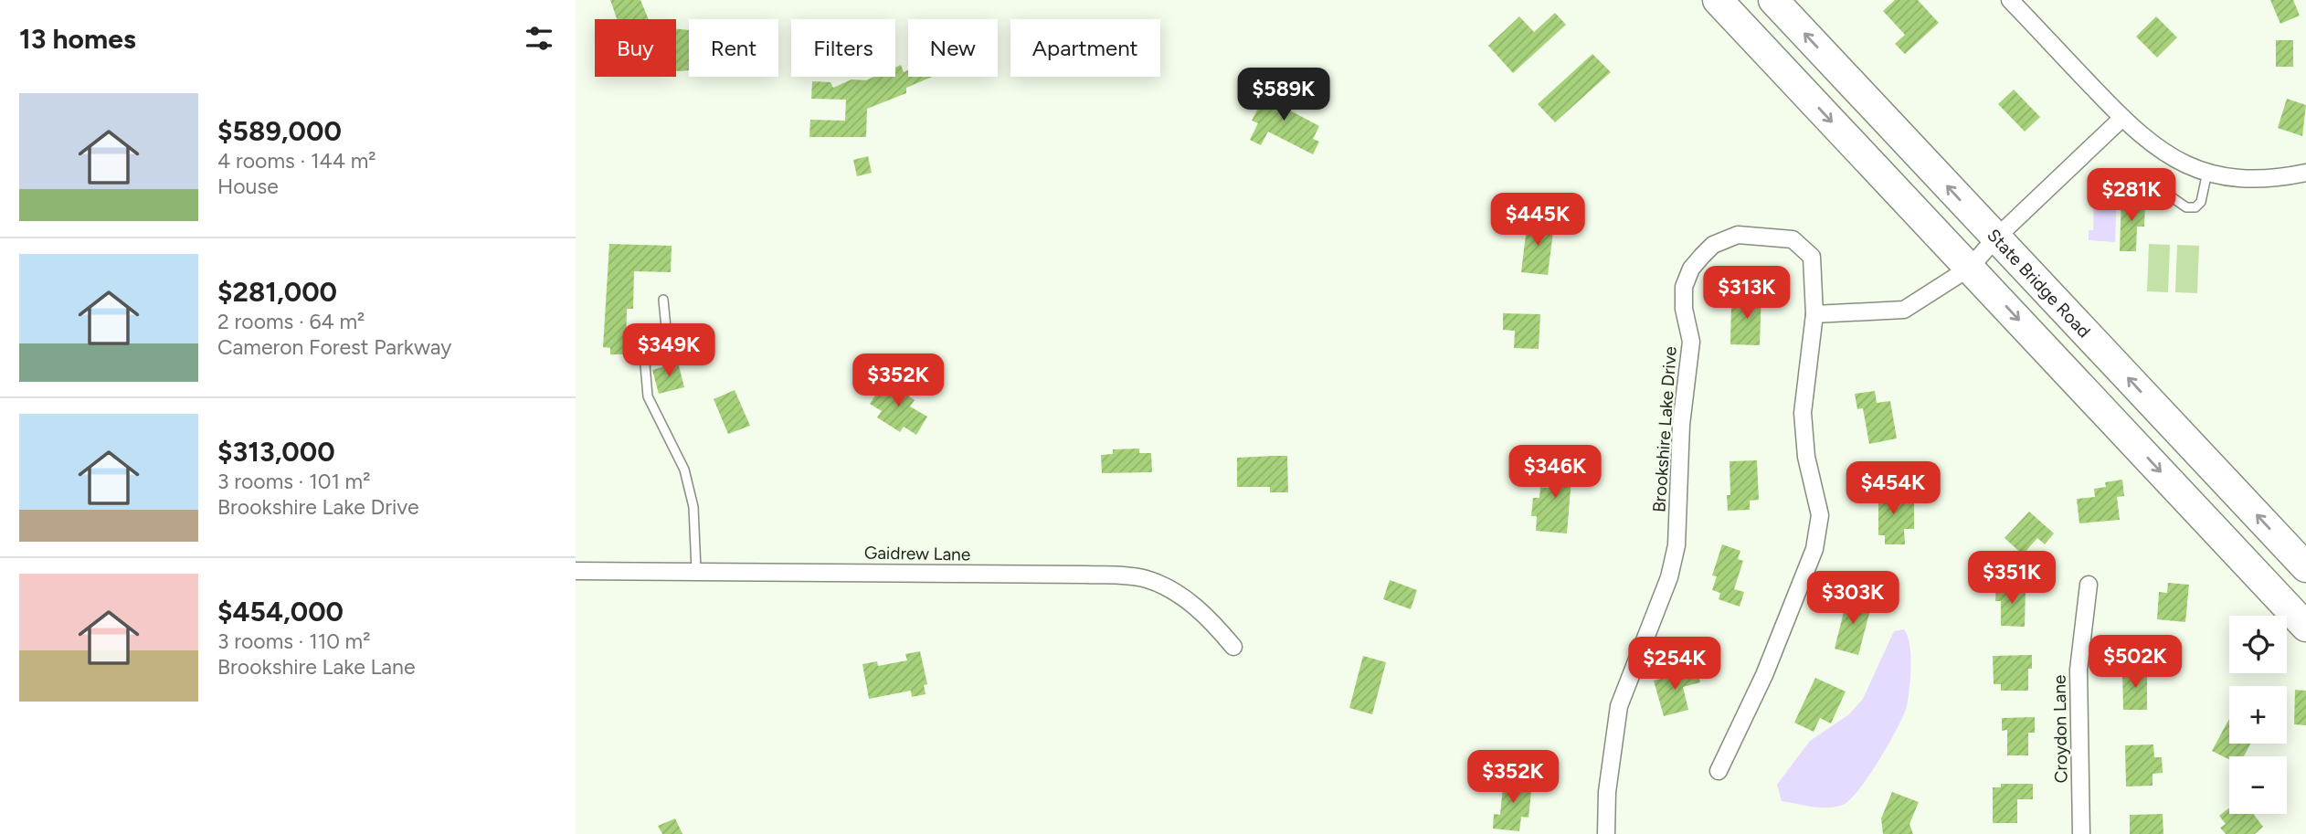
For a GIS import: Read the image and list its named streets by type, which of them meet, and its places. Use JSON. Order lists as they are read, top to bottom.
{
  "streets": {
    "highway": ["State Bridge Road"],
    "street": ["Brookshire Lake Drive", "Gaidrew Lane", "Croydon Lane"]
  },
  "page": {
    "heading": "13 homes",
    "chip": [
      "Buy",
      "Rent",
      "Filters",
      "New",
      "Apartment"
    ],
    "price": [
      "$589K",
      "$281K",
      "$445K",
      "$313K",
      "$349K",
      "$352K",
      "$346K",
      "$454K",
      "$351K",
      "$303K",
      "$502K",
      "$254K",
      "$352K"
    ],
    "list": [
      {
        "name": "$589,000",
        "note": "4 rooms · 144 m² · House"
      },
      {
        "name": "$281,000",
        "note": "2 rooms · 64 m² · Cameron Forest Parkway"
      },
      {
        "name": "$313,000",
        "note": "3 rooms · 101 m² · Brookshire Lake Drive"
      },
      {
        "name": "$454,000",
        "note": "3 rooms · 110 m² · Brookshire Lake Lane"
      }
    ],
    "map_buttons": ["+", "−"]
  }
}
